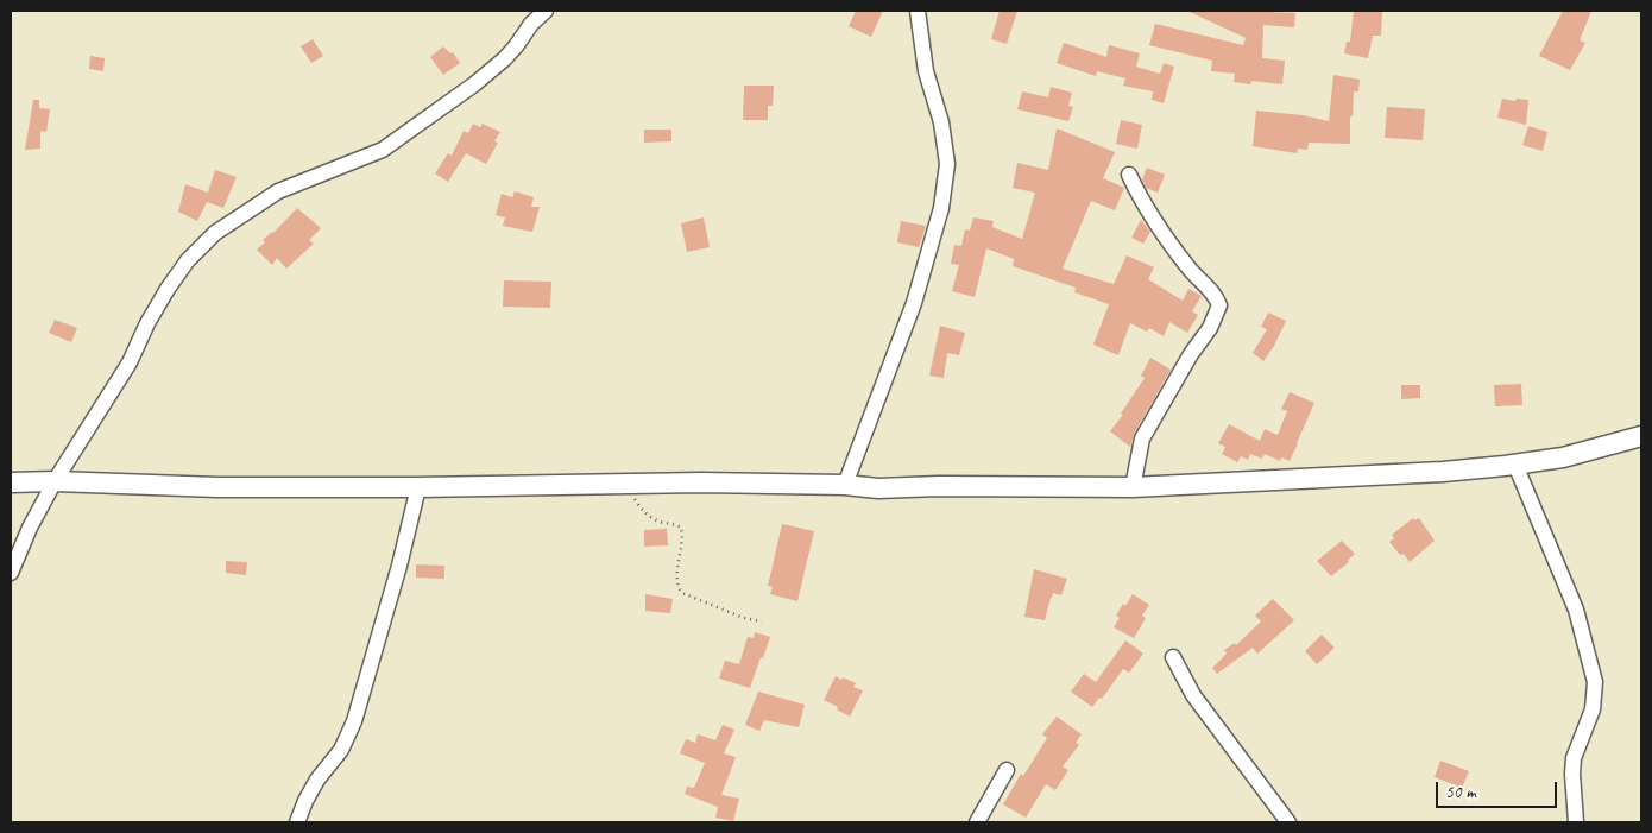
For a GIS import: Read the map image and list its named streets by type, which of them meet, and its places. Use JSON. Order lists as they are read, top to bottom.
{
  "scale_bar": "50 m"
}
